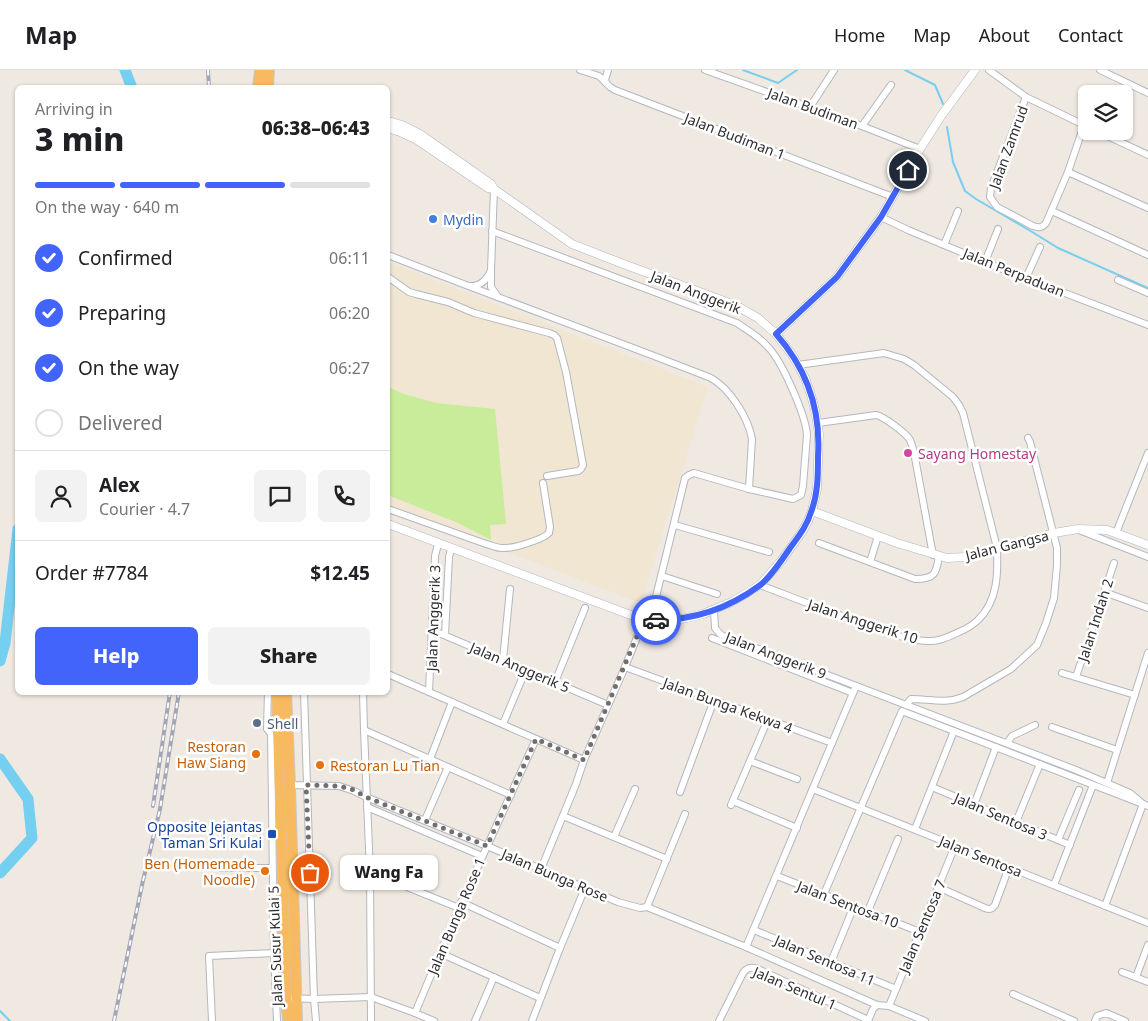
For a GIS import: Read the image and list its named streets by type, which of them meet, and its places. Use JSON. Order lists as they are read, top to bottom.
{
  "streets": {
    "street": [
      "Jalan Budiman",
      "Jalan Budiman 1",
      "Jalan Zamrud",
      "Jalan Perpaduan",
      "Jalan Anggerik",
      "Jalan Gangsa",
      "Jalan Anggerik 3",
      "Jalan Indah 2",
      "Jalan Anggerik 10",
      "Jalan Anggerik 9",
      "Jalan Anggerik 5",
      "Jalan Bunga Kekwa 4",
      "Jalan Sentosa 3",
      "Jalan Sentosa",
      "Jalan Bunga Rose",
      "Jalan Sentosa 10",
      "Jalan Bunga Rose 1",
      "Jalan Sentosa 7",
      "Jalan Susur Kulai 5",
      "Jalan Sentosa 11",
      "Jalan Sentul 1"
    ]
  },
  "crossings": [
    ["Jalan Anggerik", "Jalan Gangsa"],
    ["Jalan Anggerik", "Jalan Anggerik 3"],
    ["Jalan Anggerik", "Jalan Anggerik 10"],
    ["Jalan Anggerik", "Jalan Anggerik 9"],
    ["Jalan Gangsa", "Jalan Anggerik 10"],
    ["Jalan Anggerik 3", "Jalan Anggerik 5"],
    ["Jalan Sentosa", "Jalan Sentosa 7"],
    ["Jalan Bunga Rose", "Jalan Bunga Rose 1"],
    ["Jalan Bunga Rose", "Jalan Sentosa 7"],
    ["Jalan Sentosa 10", "Jalan Sentosa 7"],
    ["Jalan Sentosa 7", "Jalan Sentosa 11"]
  ],
  "places": {
    "other": [
      "Mydin",
      "Sayang Homestay",
      "Shell",
      "Restoran Haw Siang",
      "Restoran Lu Tian",
      "Ben (Homemade Noodle)",
      "Wang Fa"
    ],
    "transit": ["Opposite Jejantas Taman Sri Kulai"]
  },
  "page": {
    "header": "Map",
    "nav": [
      "Home",
      "Map",
      "About",
      "Contact"
    ],
    "heading": ["3 min", "Arriving in", "06:38–06:43"],
    "panel": [
      "Alex",
      "Courier · 4.7",
      "Order #7784",
      "$12.45"
    ],
    "bar": "On the way · 640 m",
    "list": [
      ["Confirmed", "06:11"],
      ["Preparing", "06:20"],
      ["On the way", "06:27"],
      "Delivered"
    ],
    "buttons": ["Help", "Share"],
    "bubble": "Wang Fa"
  }
}
